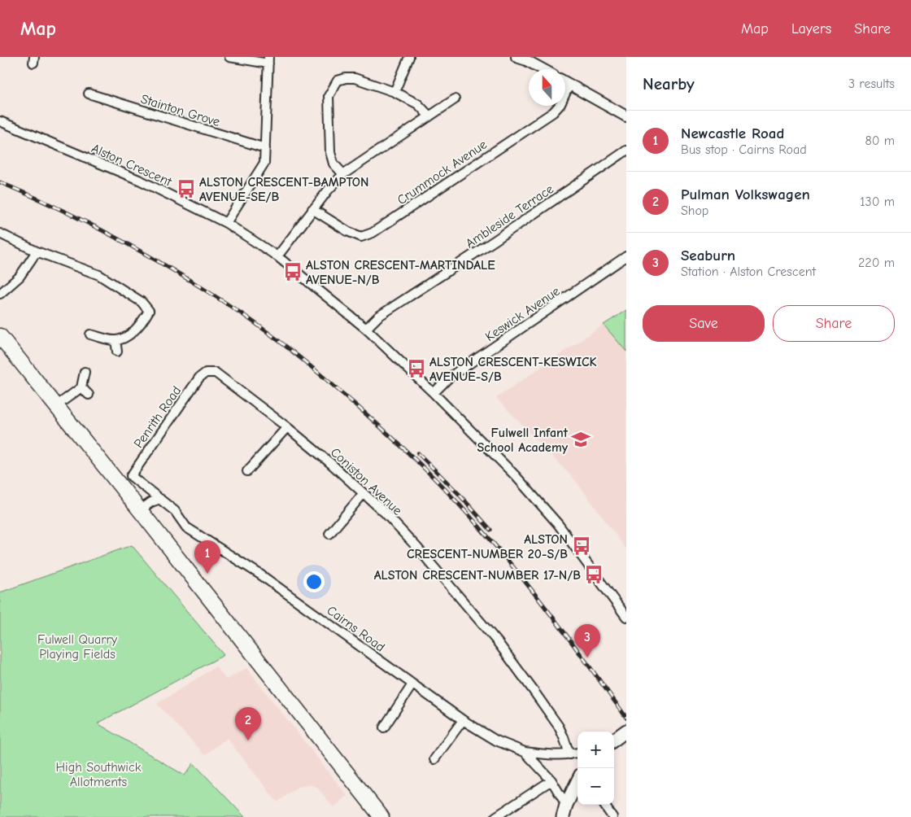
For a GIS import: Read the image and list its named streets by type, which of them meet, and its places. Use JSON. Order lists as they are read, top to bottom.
{
  "streets": {
    "street": [
      "Stainton Grove",
      "Alston Crescent",
      "Crummock Avenue",
      "Ambleside Terrace",
      "Keswick Avenue",
      "Penrith Road",
      "Coniston Avenue",
      "Cairns Road"
    ]
  },
  "crossings": [
    ["Alston Crescent", "Ambleside Terrace"],
    ["Alston Crescent", "Keswick Avenue"],
    ["Penrith Road", "Coniston Avenue"],
    ["Penrith Road", "Cairns Road"],
    ["Coniston Avenue", "Cairns Road"]
  ],
  "parks": ["Fulwell Quarry Playing Fields", "High Southwick Allotments"],
  "places": {
    "bus stop": [
      "ALSTON CRESCENT-BAMPTON AVENUE-SE/B",
      "ALSTON CRESCENT-MARTINDALE AVENUE-N/B",
      "ALSTON CRESCENT-KESWICK AVENUE-S/B",
      "ALSTON CRESCENT-NUMBER 20-S/B",
      "ALSTON CRESCENT-NUMBER 17-N/B"
    ],
    "school or university": ["Fulwell Infant School Academy"]
  },
  "north": "top",
  "page": {
    "header": "Map",
    "nav": ["Map", "Layers", "Share"],
    "heading": ["Nearby", "3 results"],
    "list": [
      {
        "mark": "1",
        "name": "Newcastle Road",
        "note": "Bus stop · Cairns Road",
        "value": "80 m"
      },
      {
        "mark": "2",
        "name": "Pulman Volkswagen",
        "note": "Shop",
        "value": "130 m"
      },
      {
        "mark": "3",
        "name": "Seaburn",
        "note": "Station · Alston Crescent",
        "value": "220 m"
      }
    ],
    "buttons": ["Save", "Share"],
    "pins": ["1", "3", "2"],
    "map_buttons": ["+", "−"]
  }
}
